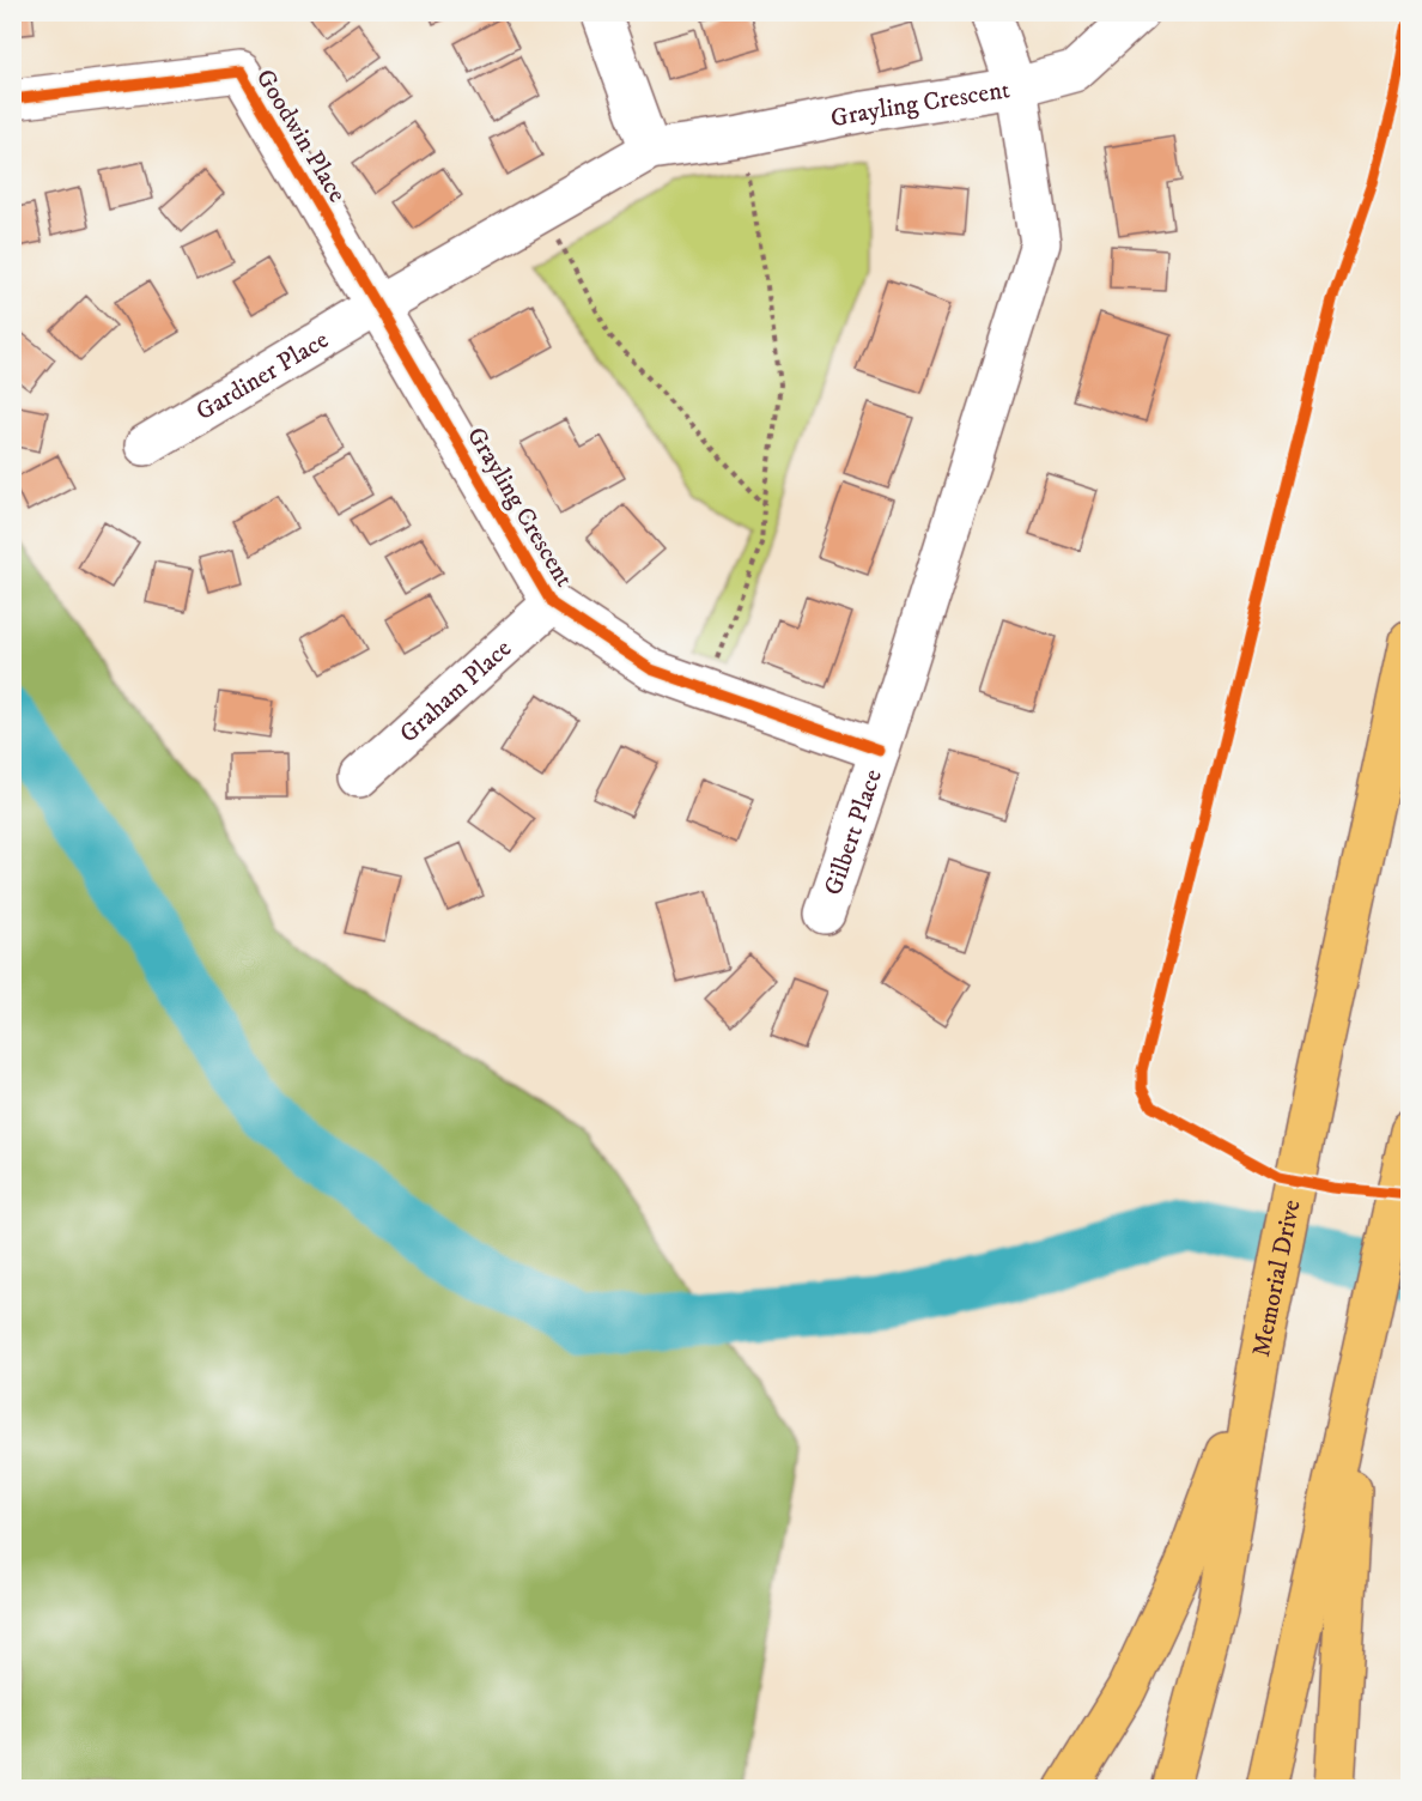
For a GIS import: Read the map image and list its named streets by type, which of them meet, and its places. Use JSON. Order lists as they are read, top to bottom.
{
  "streets": {
    "highway": ["Memorial Drive"],
    "street": [
      "Grayling Crescent",
      "Goodwin Place",
      "Gardiner Place",
      "Graham Place",
      "Gilbert Place"
    ]
  },
  "crossings": [
    ["Grayling Crescent", "Goodwin Place"],
    ["Grayling Crescent", "Gardiner Place"],
    ["Grayling Crescent", "Graham Place"],
    ["Grayling Crescent", "Gilbert Place"],
    ["Goodwin Place", "Gardiner Place"]
  ]
}
